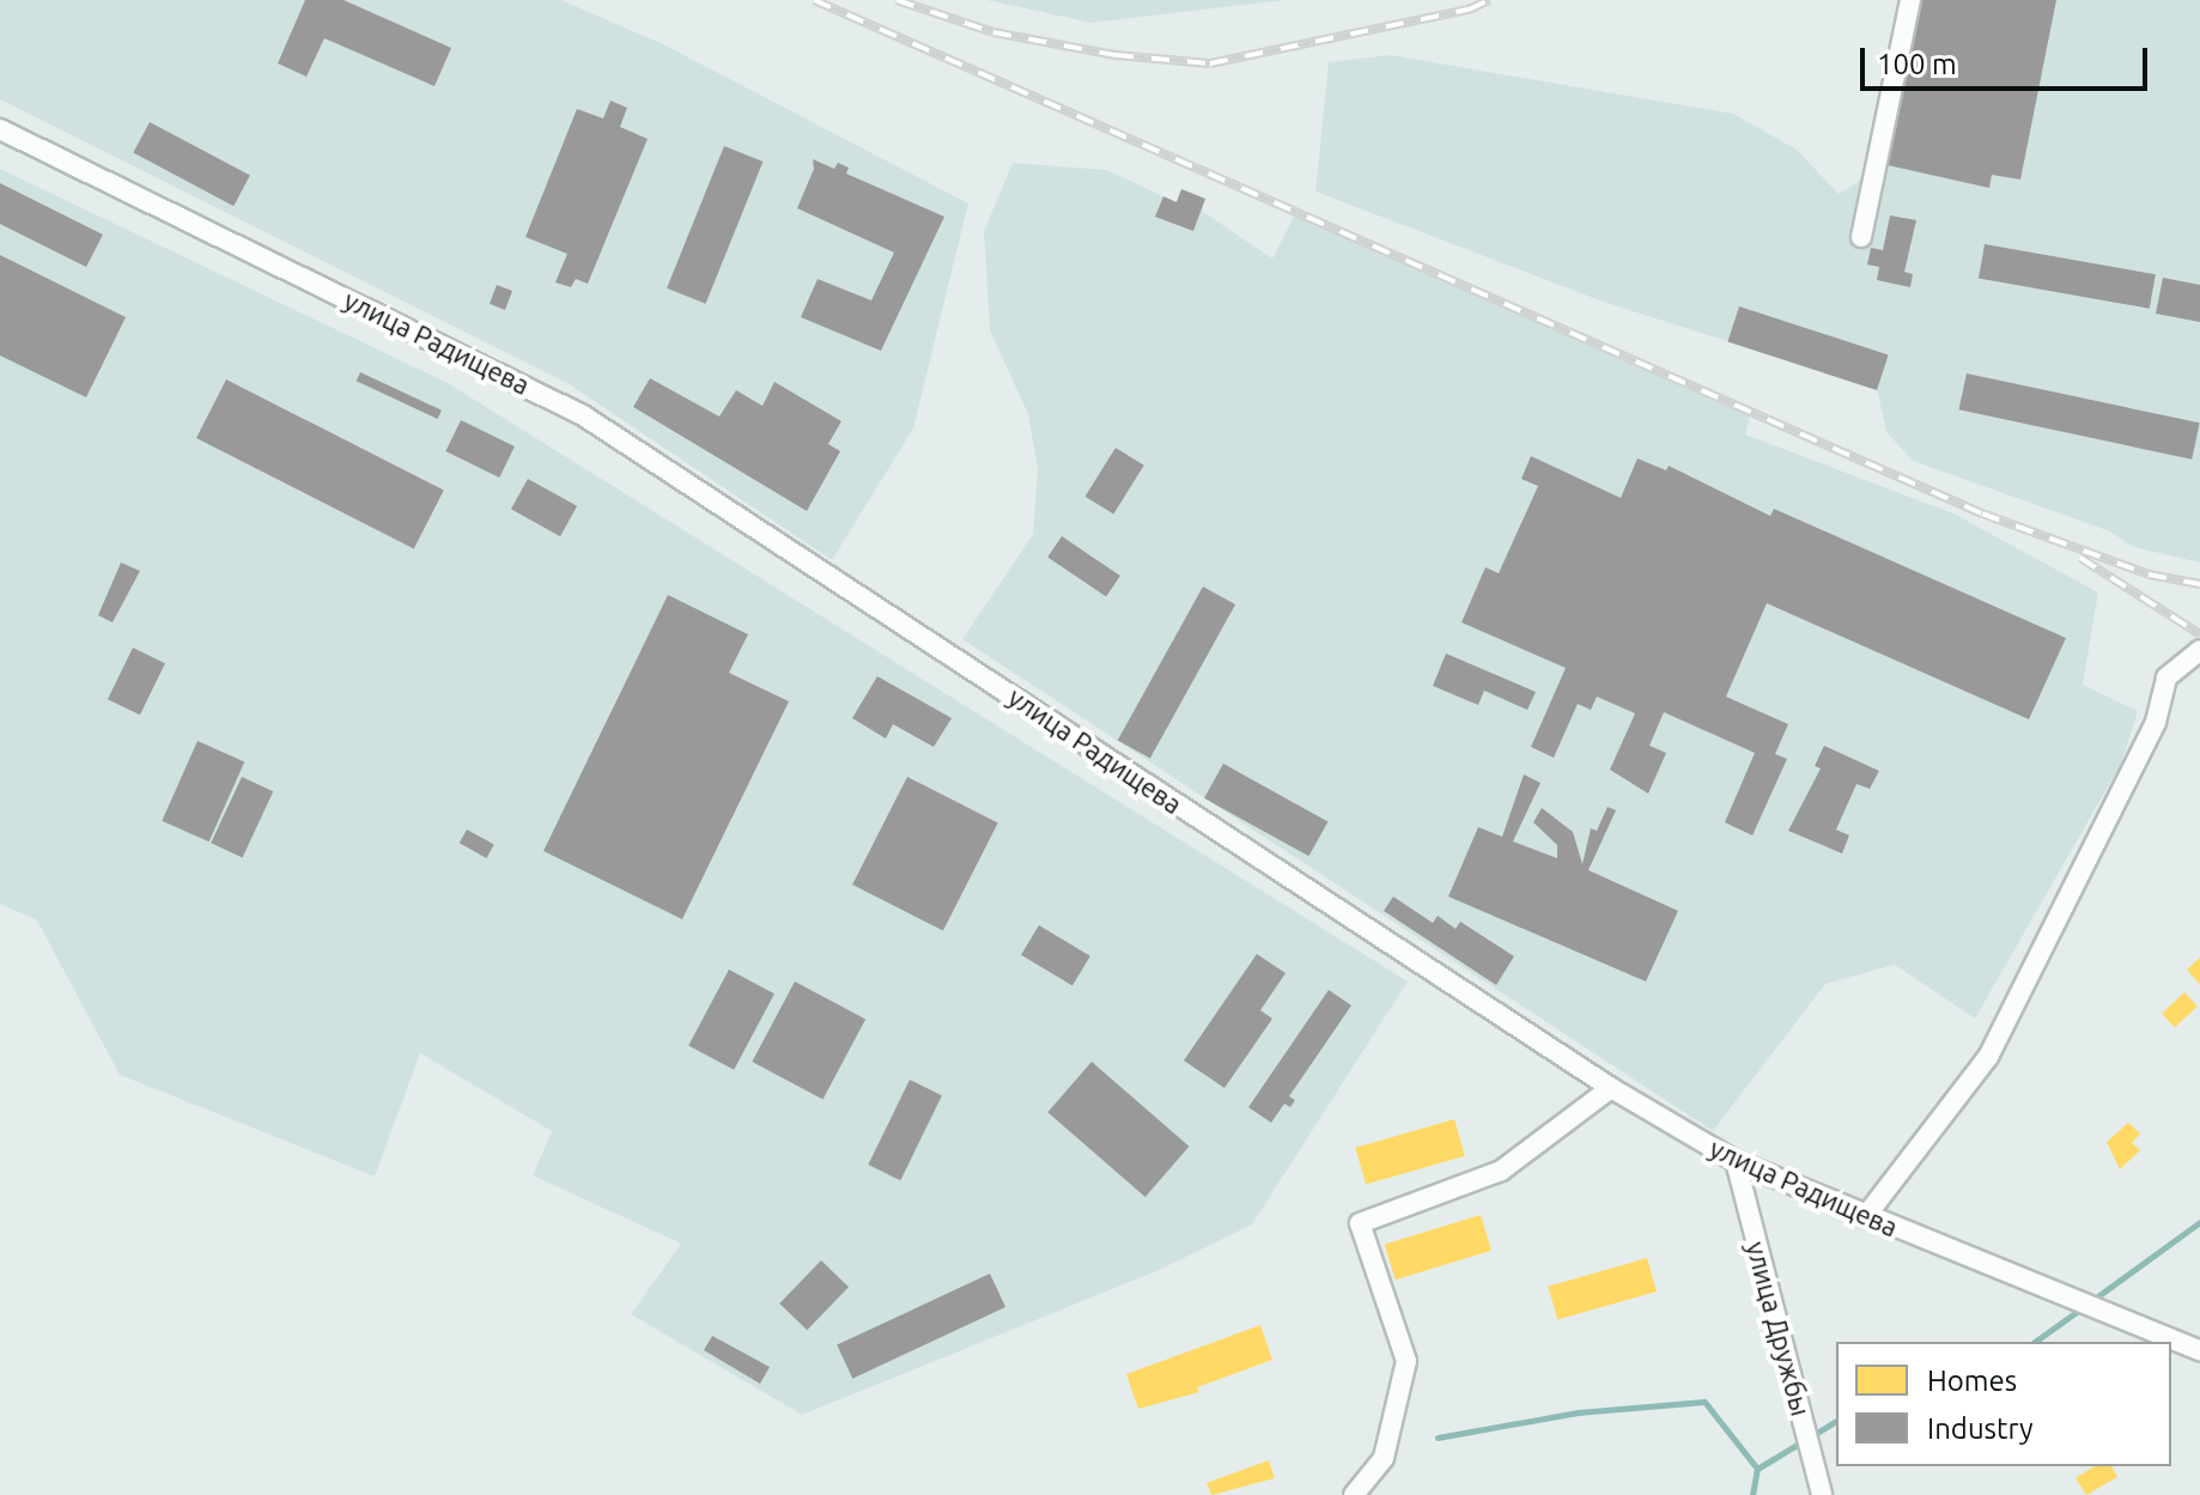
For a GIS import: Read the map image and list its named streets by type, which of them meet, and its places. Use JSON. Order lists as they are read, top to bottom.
{
  "streets": {
    "street": ["улица Радищева", "улица Дружбы"]
  },
  "crossings": [
    ["улица Радищева", "улица Дружбы"]
  ],
  "legend": ["Homes", "Industry"],
  "scale_bar": "100 m"
}
